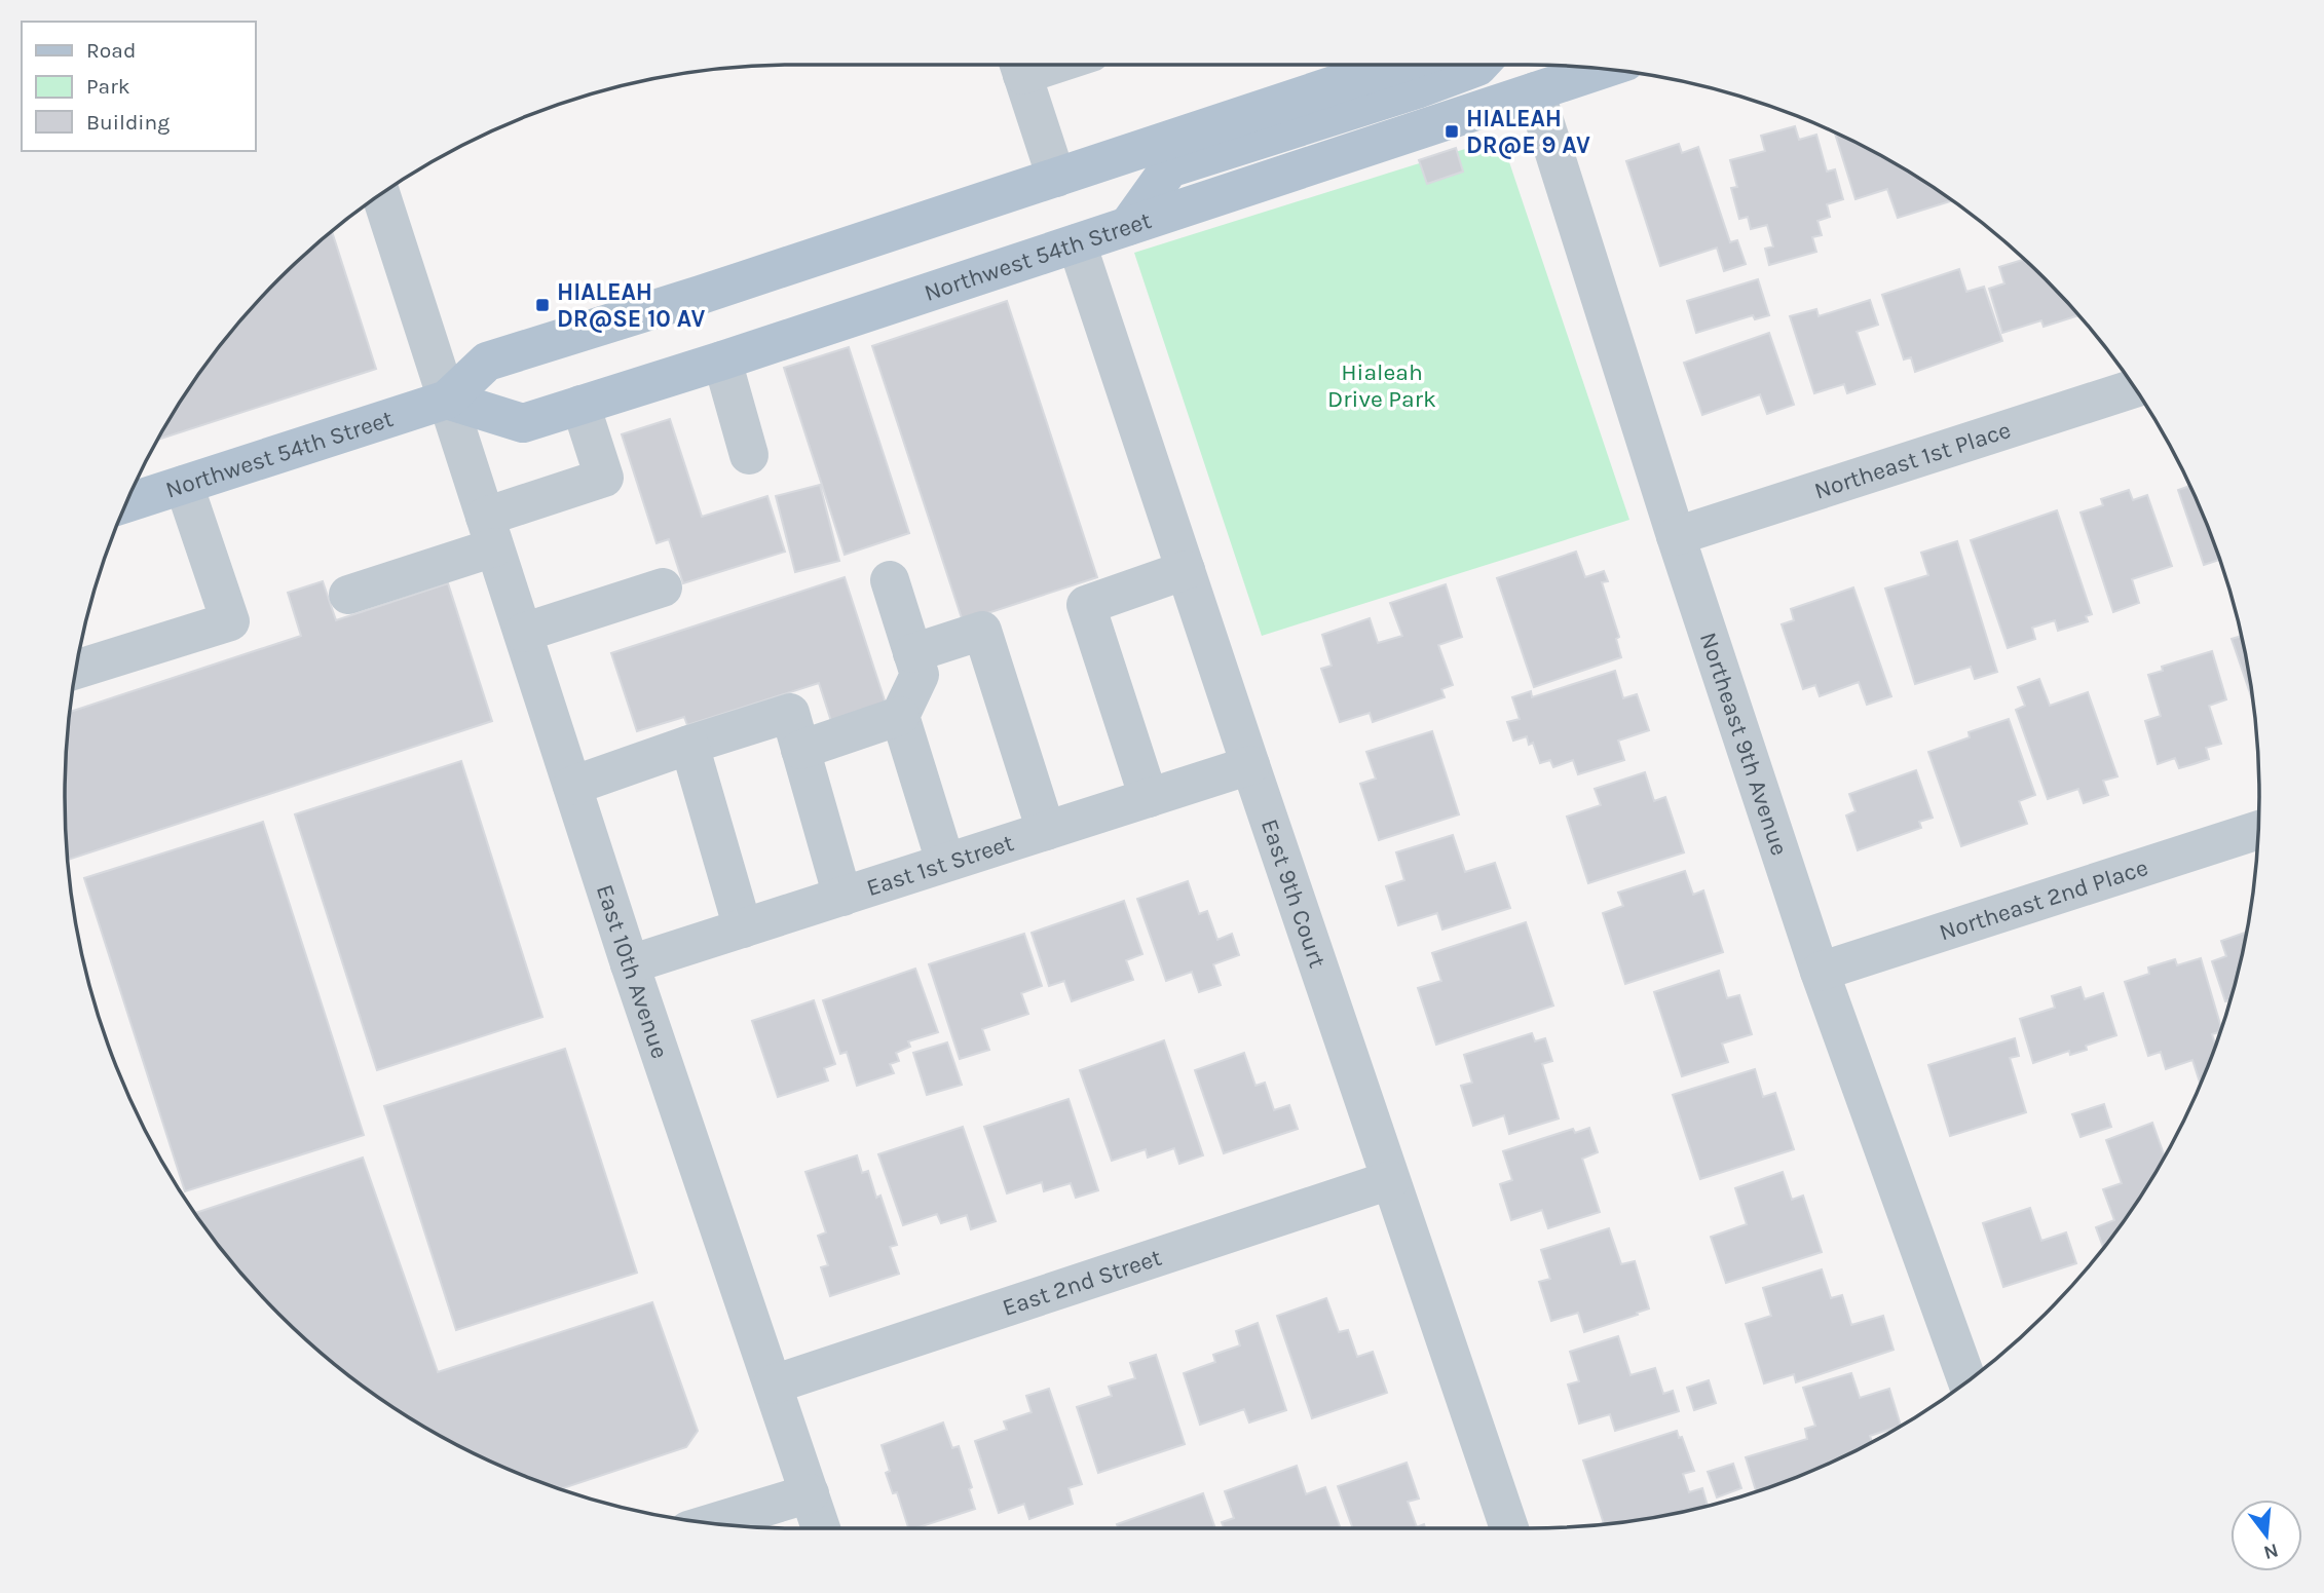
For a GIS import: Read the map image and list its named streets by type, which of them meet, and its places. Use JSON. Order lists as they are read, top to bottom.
{
  "streets": {
    "main road": ["Northwest 54th Street"],
    "street": [
      "Northeast 1st Place",
      "Northeast 9th Avenue",
      "East 1st Street",
      "East 9th Court",
      "Northeast 2nd Place",
      "East 10th Avenue",
      "East 2nd Street"
    ]
  },
  "crossings": [
    ["Northwest 54th Street", "Northeast 9th Avenue"],
    ["Northwest 54th Street", "East 9th Court"],
    ["Northwest 54th Street", "East 10th Avenue"],
    ["Northeast 1st Place", "Northeast 9th Avenue"],
    ["Northeast 9th Avenue", "Northeast 2nd Place"],
    ["East 1st Street", "East 9th Court"],
    ["East 1st Street", "East 10th Avenue"],
    ["East 9th Court", "East 2nd Street"],
    ["East 10th Avenue", "East 2nd Street"]
  ],
  "parks": ["Hialeah Drive Park"],
  "places": {
    "transit": ["HIALEAH DR@E 9 AV", "HIALEAH DR@SE 10 AV"]
  },
  "legend": ["Road", "Park", "Building"],
  "north": "bottom"
}
